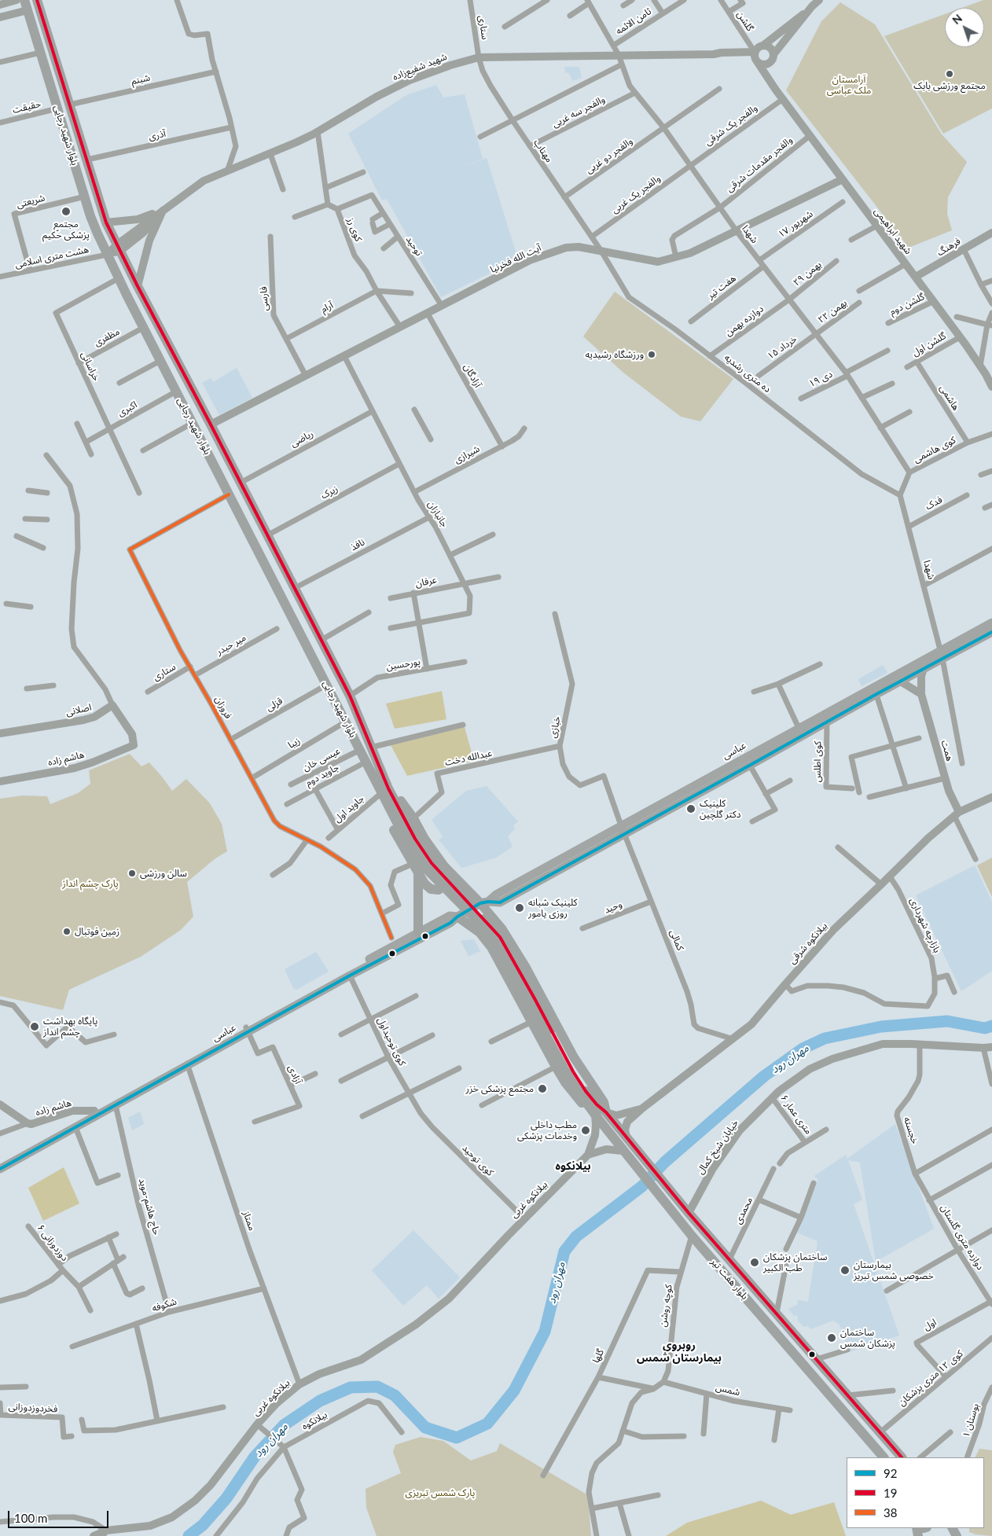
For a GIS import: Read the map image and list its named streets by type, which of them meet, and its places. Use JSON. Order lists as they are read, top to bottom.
{
  "streets": {
    "highway": ["بلوار شهید رجایی", "بلوار هفت تیر"],
    "main road": ["عباسى"],
    "street": [
      "ثامن الائمه",
      "گلشن",
      "ستاری",
      "شهید شفیع‌زاده",
      "شبنم",
      "حقیقت",
      "والفجر سه غربی",
      "والفجر یک شرقی",
      "آذری",
      "مهتاب",
      "والفجر دو غربی",
      "والفجر مقدمات شرقی",
      "والفجر یک غربی",
      "شریعتی",
      "۱۷ شهریور",
      "کوی رز",
      "شهید ابراهیمی",
      "شهدا",
      "توحید",
      "فرهنگ",
      "هشت متری اسلامی",
      "آیت الله فخرنیا",
      "۲۹ بهمن",
      "هفت تیر",
      "فارسی",
      "گلشن دوم",
      "آرام",
      "۲۲ بهمن",
      "دوازده بهمن",
      "مظفری",
      "گلشن اول",
      "۱۵ خرداد",
      "خراسانی",
      "ده متری رشدیه",
      "آزادگان",
      "۱۹ دی",
      "هاشمی",
      "اکبری",
      "ریاضی",
      "کوی هاشمی",
      "شیرازی",
      "زیرک",
      "فدک",
      "جانبازان",
      "نافذ",
      "عرفان",
      "میر حیدر",
      "پورحسین",
      "قزلی",
      "فروزان",
      "اصلانی",
      "خبازی",
      "زیبا",
      "همت",
      "عبدالله دخت",
      "هاشم زاده",
      "عیسی خان",
      "کوی اطلس",
      "جاوید دوم",
      "جاوید اول",
      "وحید",
      "بازارچه شهرداری",
      "کمالی",
      "بیلانکوه شرقی",
      "کوی توحیداول",
      "آزادی",
      "۶ متری عمار",
      "خجسته",
      "خیابان شیخ کمال",
      "کوی توحید",
      "بیلانکوه غربی",
      "حاج هاشم-موید",
      "محمدی",
      "ممتاز",
      "دوازده متری گلستان",
      "دوزدوزانی ۶",
      "شکوفه",
      "کوچه روشن",
      "اول",
      "گلها",
      "کوی ۱۲ متری پزشکان",
      "شمس",
      "فخردوزدوزانی",
      "بیلانکوه",
      "بوستان ۱"
    ]
  },
  "crossings": [
    ["ثامن الائمه", "شهدا"],
    ["گلشن", "شهید شفیع‌زاده"],
    ["گلشن", "شهید ابراهیمی"],
    ["ستاری", "شهید شفیع‌زاده"],
    ["ستاری", "مهتاب"],
    ["ستاری", "فروزان"],
    ["شهید شفیع‌زاده", "مهتاب"],
    ["شهید شفیع‌زاده", "شهید ابراهیمی"],
    ["شهید شفیع‌زاده", "شهدا"],
    ["شبنم", "بلوار شهید رجایی"],
    ["حقیقت", "بلوار شهید رجایی"],
    ["والفجر سه غربی", "مهتاب"],
    ["والفجر سه غربی", "شهدا"],
    ["والفجر یک شرقی", "والفجر یک غربی"],
    ["والفجر یک شرقی", "شهید ابراهیمی"],
    ["والفجر یک شرقی", "شهدا"],
    ["بلوار شهید رجایی", "آذری"],
    ["بلوار شهید رجایی", "شریعتی"],
    ["بلوار شهید رجایی", "هشت متری اسلامی"],
    ["بلوار شهید رجایی", "آیت الله فخرنیا"],
    ["بلوار شهید رجایی", "مظفری"],
    ["بلوار شهید رجایی", "خراسانی"],
    ["بلوار شهید رجایی", "اکبری"],
    ["بلوار شهید رجایی", "ریاضی"],
    ["بلوار شهید رجایی", "زیرک"],
    ["بلوار شهید رجایی", "نافذ"],
    ["بلوار شهید رجایی", "پورحسین"],
    ["بلوار شهید رجایی", "قزلی"],
    ["بلوار شهید رجایی", "فروزان"],
    ["بلوار شهید رجایی", "زیبا"],
    ["بلوار شهید رجایی", "عیسی خان"],
    ["بلوار شهید رجایی", "جاوید دوم"],
    ["بلوار شهید رجایی", "جاوید اول"],
    ["بلوار شهید رجایی", "بلوار هفت تیر"],
    ["مهتاب", "والفجر دو غربی"],
    ["مهتاب", "والفجر یک غربی"],
    ["مهتاب", "آیت الله فخرنیا"],
    ["مهتاب", "ده متری رشدیه"],
    ["والفجر دو غربی", "شهدا"],
    ["والفجر مقدمات شرقی", "شهید ابراهیمی"],
    ["والفجر مقدمات شرقی", "شهدا"],
    ["والفجر مقدمات شرقی", "آیت الله فخرنیا"],
    ["والفجر یک غربی", "شهدا"],
    ["شریعتی", "هشت متری اسلامی"],
    ["۱۷ شهریور", "شهدا"],
    ["کوی رز", "توحید"],
    ["کوی رز", "آیت الله فخرنیا"],
    ["کوی رز", "آرام"],
    ["شهید ابراهیمی", "فرهنگ"],
    ["شهید ابراهیمی", "آیت الله فخرنیا"],
    ["شهید ابراهیمی", "گلشن دوم"],
    ["شهید ابراهیمی", "گلشن اول"],
    ["شهدا", "آیت الله فخرنیا"],
    ["شهدا", "۲۹ بهمن"],
    ["شهدا", "هفت تیر"],
    ["شهدا", "۲۲ بهمن"],
    ["شهدا", "دوازده بهمن"],
    ["شهدا", "۱۵ خرداد"],
    ["شهدا", "ده متری رشدیه"],
    ["شهدا", "۱۹ دی"],
    ["شهدا", "کوی هاشمی"],
    ["شهدا", "فدک"],
    ["شهدا", "عباسى"],
    ["توحید", "آیت الله فخرنیا"],
    ["آیت الله فخرنیا", "فارسی"],
    ["آیت الله فخرنیا", "ده متری رشدیه"],
    ["آیت الله فخرنیا", "آزادگان"],
    ["آیت الله فخرنیا", "جانبازان"],
    ["۲۹ بهمن", "دوازده بهمن"],
    ["فارسی", "آرام"],
    ["۲۲ بهمن", "۱۵ خرداد"],
    ["دوازده بهمن", "ده متری رشدیه"],
    ["مظفری", "خراسانی"],
    ["گلشن اول", "هاشمی"],
    ["خراسانی", "اکبری"],
    ["ده متری رشدیه", "کوی هاشمی"],
    ["آزادگان", "شیرازی"],
    ["هاشمی", "کوی هاشمی"],
    ["ریاضی", "جانبازان"],
    ["شیرازی", "جانبازان"],
    ["زیرک", "جانبازان"],
    ["جانبازان", "نافذ"],
    ["جانبازان", "عرفان"],
    ["میر حیدر", "فروزان"],
    ["قزلی", "فروزان"],
    ["فروزان", "زیبا"],
    ["اصلانی", "هاشم زاده"],
    ["خبازی", "عباسى"],
    ["خبازی", "عبدالله دخت"],
    ["خبازی", "کمالی"],
    ["عباسى", "همت"],
    ["عباسى", "هاشم زاده"],
    ["عباسى", "کوی اطلس"],
    ["عباسى", "کمالی"],
    ["عباسى", "کوی توحیداول"],
    ["عباسى", "آزادی"],
    ["عباسى", "حاج هاشم-موید"],
    ["عباسى", "ممتاز"],
    ["همت", "بیلانکوه شرقی"],
    ["وحید", "کمالی"],
    ["بازارچه شهرداری", "بیلانکوه شرقی"],
    ["کمالی", "بیلانکوه شرقی"],
    ["بیلانکوه شرقی", "بلوار هفت تیر"],
    ["کوی توحیداول", "کوی توحید"],
    ["۶ متری عمار", "خیابان شیخ کمال"],
    ["خجسته", "خیابان شیخ کمال"],
    ["خجسته", "دوازده متری گلستان"],
    ["خیابان شیخ کمال", "بلوار هفت تیر"],
    ["کوی توحید", "بیلانکوه غربی"],
    ["بیلانکوه غربی", "ممتاز"],
    ["بیلانکوه غربی", "بلوار هفت تیر"],
    ["حاج هاشم-موید", "شکوفه"],
    ["محمدی", "بلوار هفت تیر"],
    ["ممتاز", "شکوفه"],
    ["دوازده متری گلستان", "اول"],
    ["بلوار هفت تیر", "کوچه روشن"],
    ["بلوار هفت تیر", "کوی ۱۲ متری پزشکان"],
    ["کوچه روشن", "گلها"],
    ["کوچه روشن", "شمس"],
    ["اول", "کوی ۱۲ متری پزشکان"]
  ],
  "districts": ["بیلانکوه", "روبروی بیمارستان شمس"],
  "water": ["مهران رود"],
  "parks": ["آرامستان ملک عباسی", "پارک چشم انداز", "پارک شمس تبریزی"],
  "places": [
    "مجتمع ورزشی بابک",
    "مجتمع پزشکی حکیم",
    "ورزشگاه رشیدیه",
    "کلینیک دکتر گلچین",
    "سالن ورزشی",
    "کلینیک شبانه روزی یامور",
    "زمین فوتبال",
    "پایگاه بهداشت چشم انداز",
    "مجتمع پزشکی خزر",
    "مطب داخلی وخدمات پزشکی",
    "ساختمان پزشکان طب الکبیر",
    "بیمارستان خصوصی شمس تبریز",
    "ساختمان پزشکان شمس"
  ],
  "lines": ["transit line 19", "transit line 38", "transit line 92"],
  "legend": ["92", "19", "38"],
  "scale_bar": "100 m",
  "north": "top left"
}
